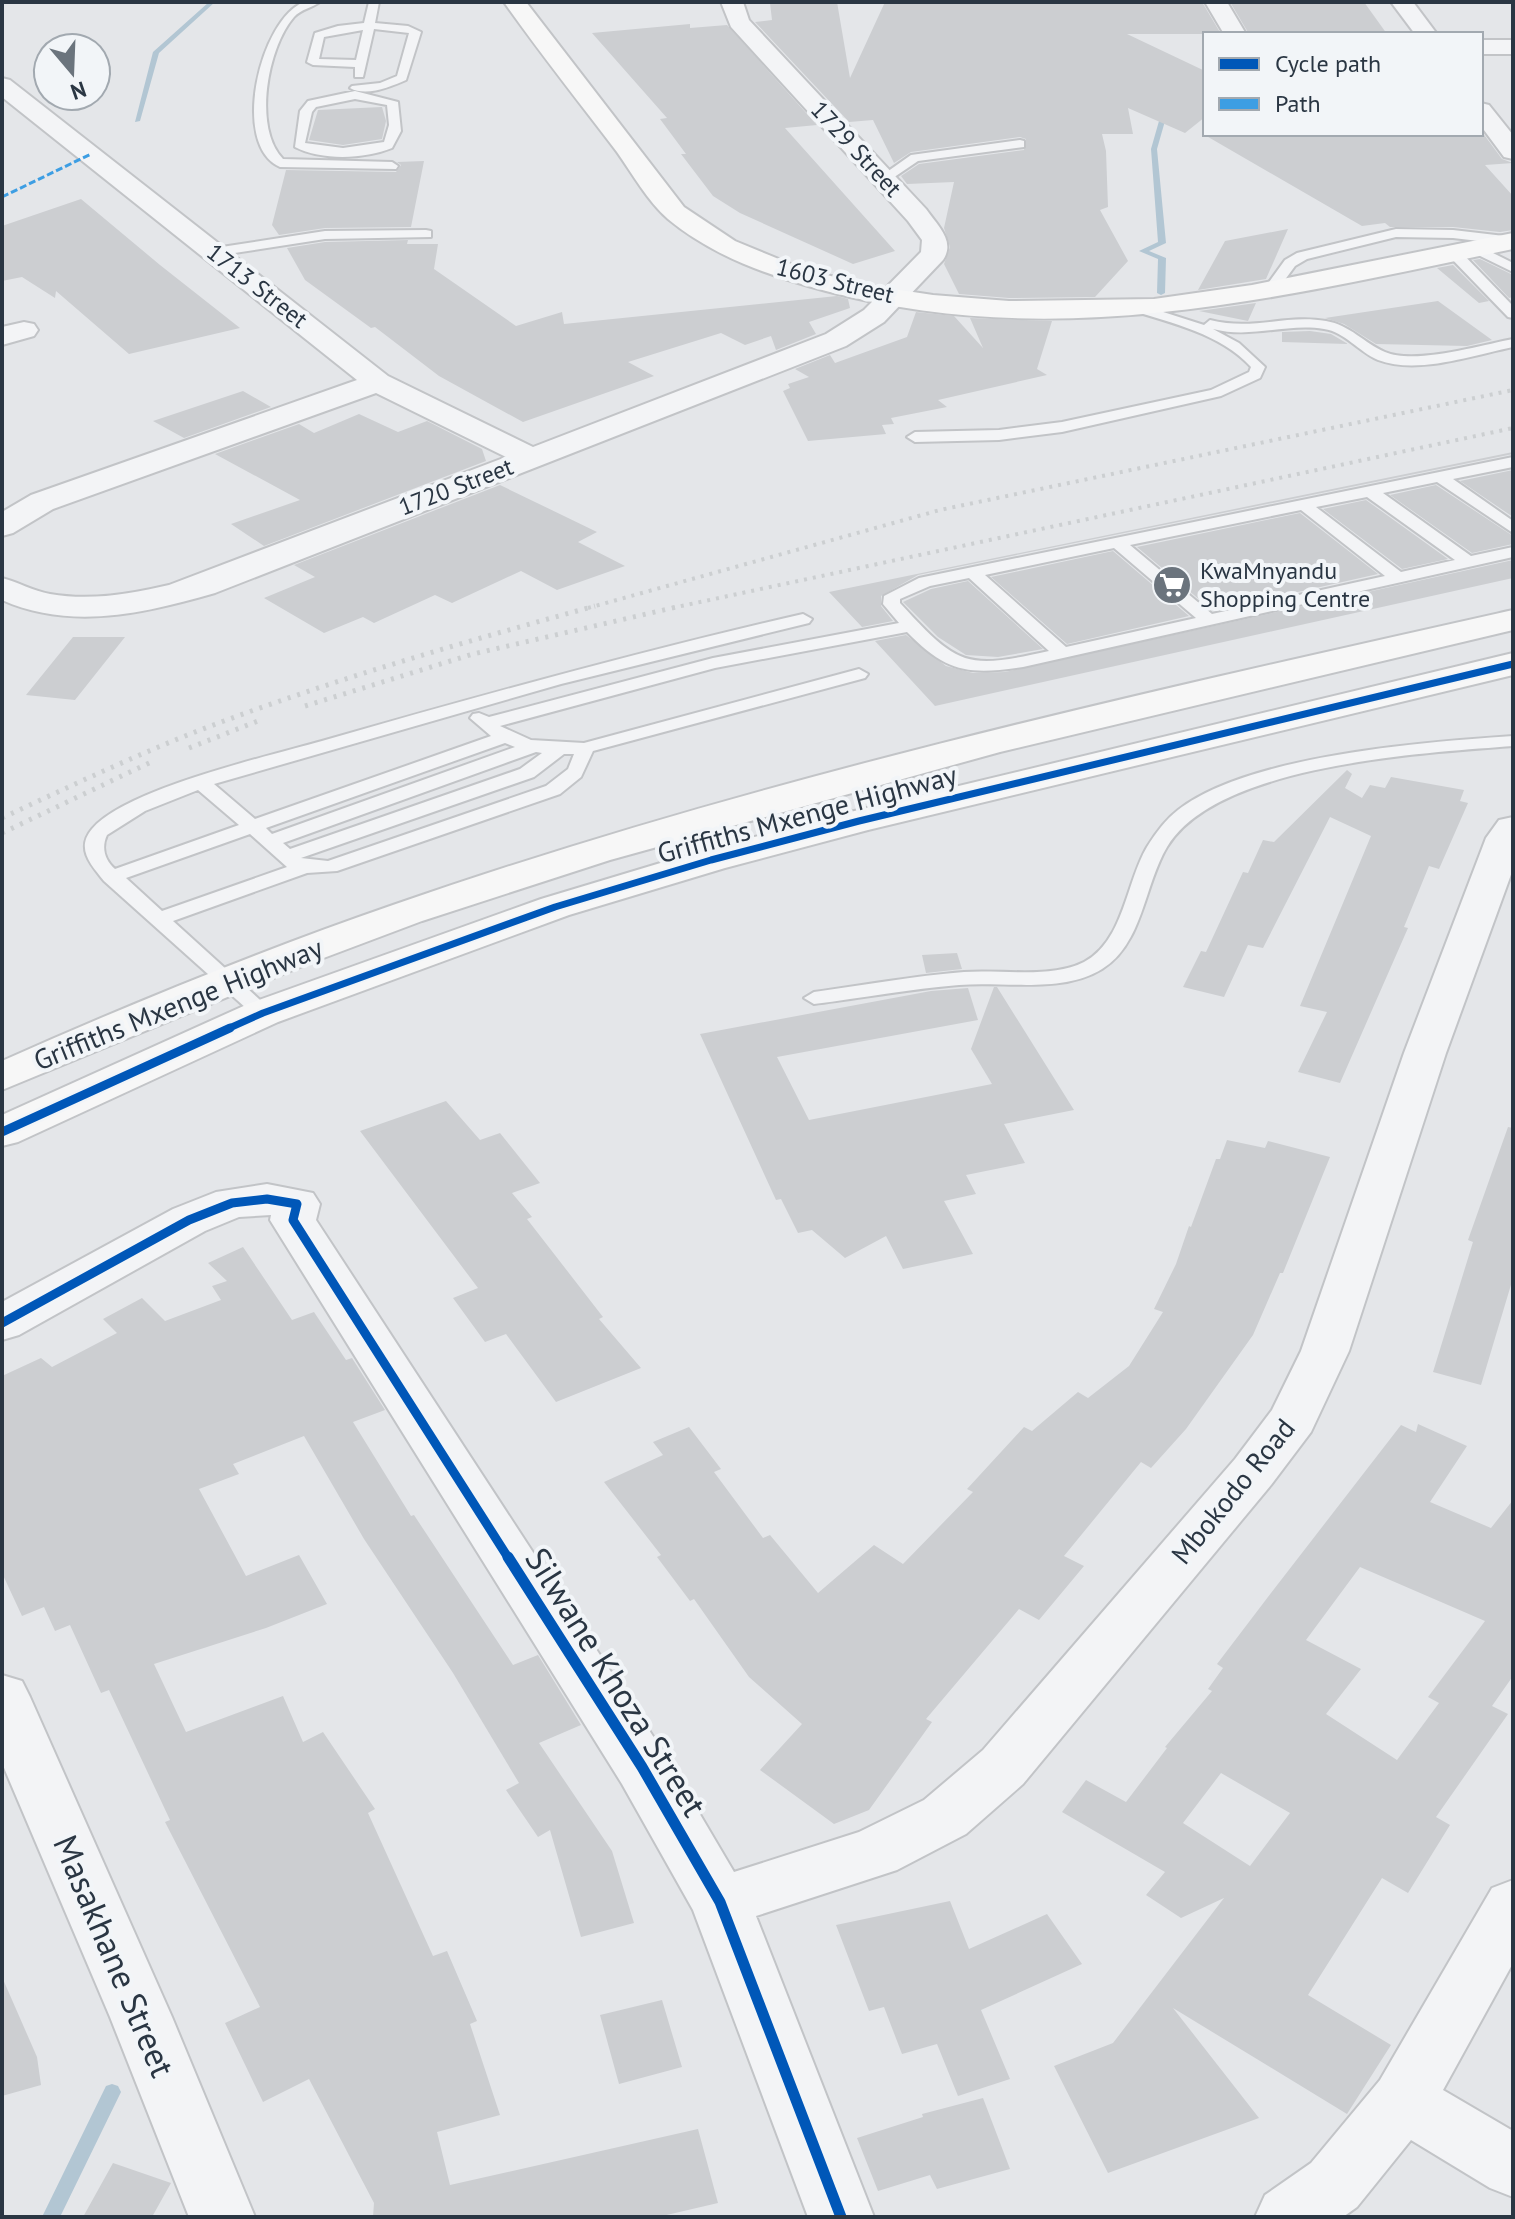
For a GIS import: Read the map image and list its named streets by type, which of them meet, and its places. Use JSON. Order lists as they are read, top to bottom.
{
  "streets": {
    "street": [
      "1729 Street",
      "1603 Street",
      "1713 Street",
      "1720 Street",
      "Griffiths Mxenge Highway",
      "Mbokodo Road",
      "Silwane Khoza Street",
      "Masakhane Street"
    ]
  },
  "crossings": [
    ["1729 Street", "1603 Street"],
    ["1729 Street", "1720 Street"],
    ["1603 Street", "1720 Street"],
    ["1713 Street", "1720 Street"],
    ["Mbokodo Road", "Silwane Khoza Street"]
  ],
  "places": {
    "supermarket": ["KwaMnyandu Shopping Centre"]
  },
  "legend": ["Cycle path", "Path"],
  "north": "bottom"
}
